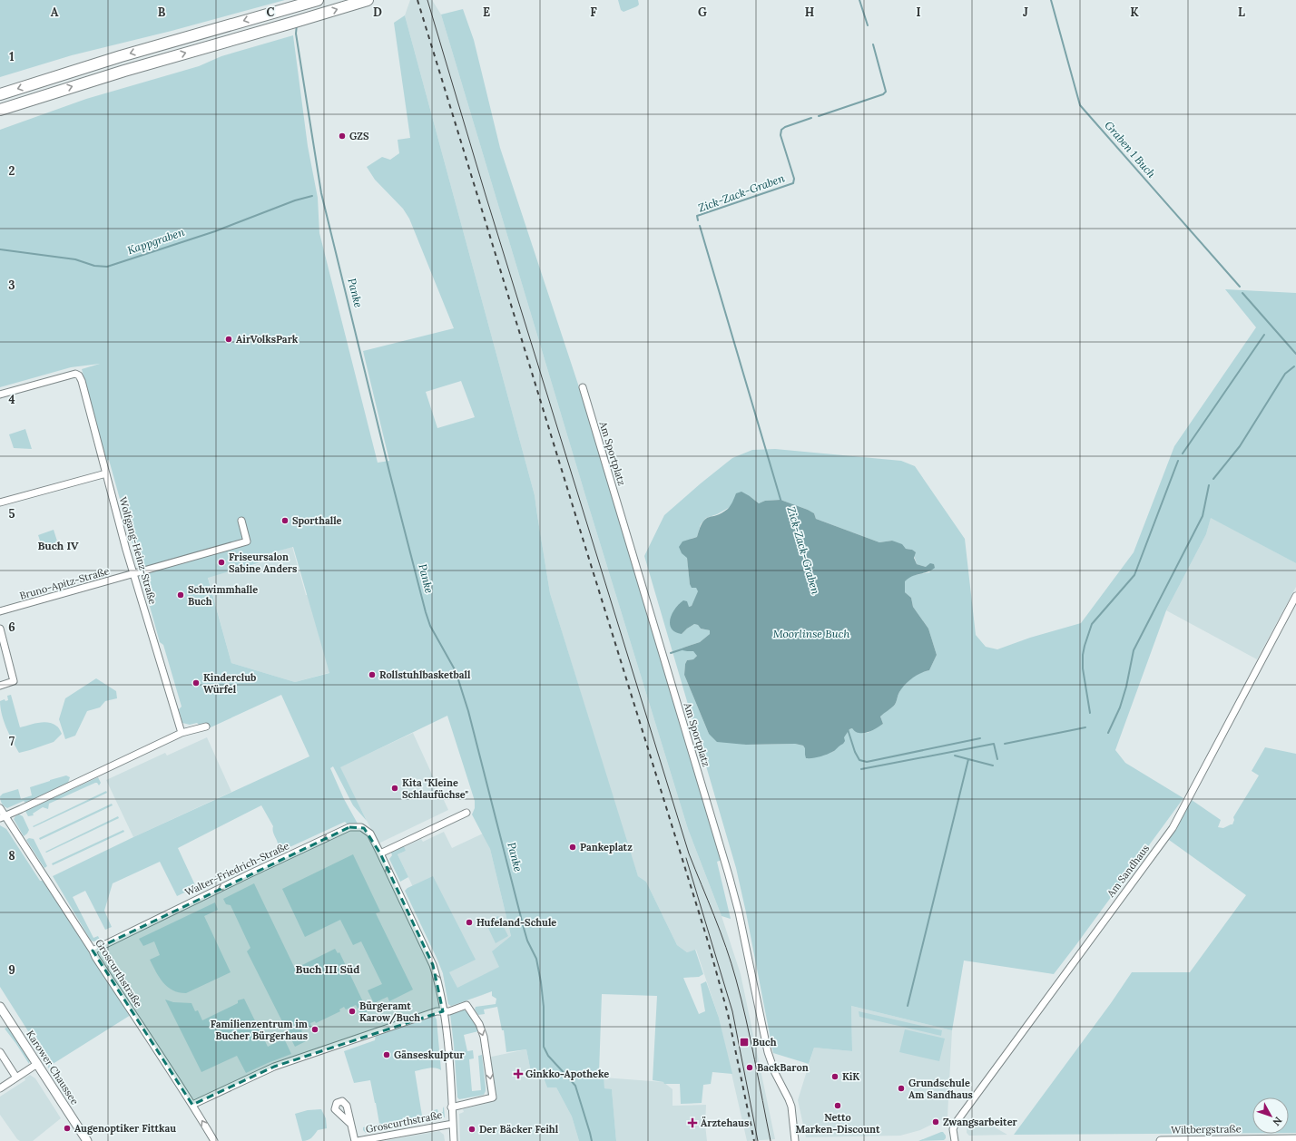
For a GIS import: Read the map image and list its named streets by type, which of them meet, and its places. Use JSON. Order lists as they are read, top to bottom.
{
  "streets": {
    "main road": ["Karower Chaussee", "Wiltbergstraße"],
    "street": [
      "Am Sportplatz",
      "Wolfgang-Heinz-Straße",
      "Bruno-Apitz-Straße",
      "Walter-Friedrich-Straße",
      "Am Sandhaus",
      "Groscurthstraße"
    ]
  },
  "crossings": [
    ["Wolfgang-Heinz-Straße", "Bruno-Apitz-Straße"],
    ["Walter-Friedrich-Straße", "Groscurthstraße"]
  ],
  "districts": ["Buch IV", "Buch III Süd"],
  "water": [
    "Graben 1 Buch",
    "Zick-Zack-Graben",
    "Kappgraben",
    "Panke",
    "Moorlinse Buch"
  ],
  "places": {
    "other": [
      "GZS",
      "AirVolksPark",
      "Sporthalle",
      "Friseursalon Sabine Anders",
      "Schwimmhalle Buch",
      "Rollstuhlbasketball",
      "Kinderclub Würfel",
      "Kita \"Kleine Schlaufüchse\"",
      "Pankeplatz",
      "Hufeland-Schule",
      "Bürgeramt Karow/Buch",
      "Familienzentrum im Bucher Bürgerhaus",
      "Gänseskulptur",
      "BackBaron",
      "KiK",
      "Grundschule Am Sandhaus",
      "Netto Marken-Discount",
      "Zwangsarbeiter",
      "Augenoptiker Fittkau",
      "Der Bäcker Feihl"
    ],
    "transit": ["Buch"],
    "health": ["Ginkko-Apotheke", "Ärztehaus"]
  },
  "north": "bottom right",
  "grid": {
    "columns": [
      "A",
      "B",
      "C",
      "D",
      "E",
      "F",
      "G",
      "H",
      "I",
      "J",
      "K",
      "L"
    ],
    "rows": [
      "1",
      "2",
      "3",
      "4",
      "5",
      "6",
      "7",
      "8",
      "9"
    ]
  }
}
